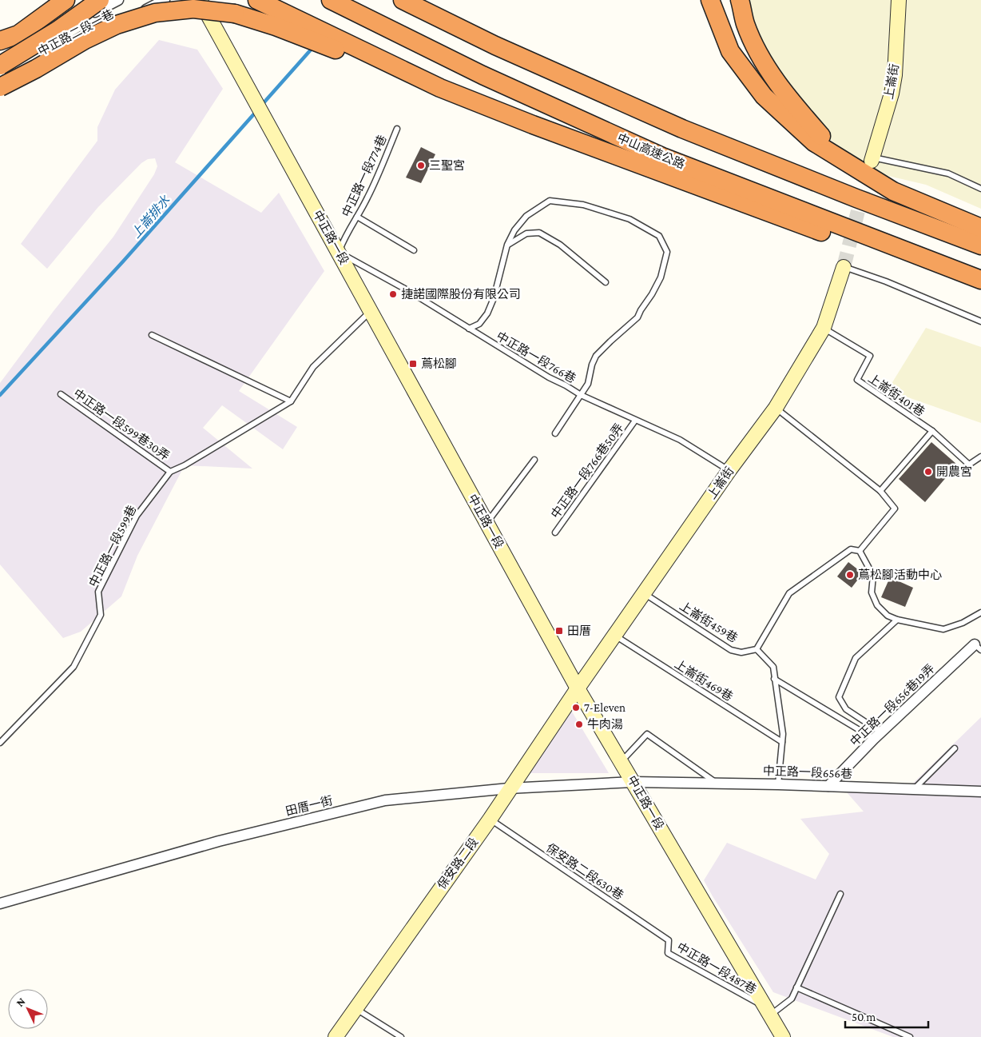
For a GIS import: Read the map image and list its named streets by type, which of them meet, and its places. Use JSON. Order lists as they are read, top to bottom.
{
  "streets": {
    "highway": ["中山高速公路"],
    "main road": ["上崙街", "中正路一段", "保安路二段"],
    "street": [
      "中正路二段一巷",
      "中正路一段656巷19弄",
      "中正路一段656巷",
      "田厝一街"
    ],
    "lane": [
      "中正路一段774巷",
      "中正路一段766巷",
      "上崙街401巷",
      "中正路一段599巷30弄",
      "中正路一段766巷50弄",
      "中正路一段599巷",
      "上崙街459巷",
      "上崙街469巷",
      "保安路二段630巷",
      "中正路一段487巷"
    ]
  },
  "crossings": [
    ["上崙街", "中正路一段"],
    ["上崙街", "中正路一段766巷"],
    ["上崙街", "上崙街401巷"],
    ["上崙街", "上崙街459巷"],
    ["上崙街", "上崙街469巷"],
    ["上崙街", "保安路二段"],
    ["中正路一段774巷", "中正路一段"],
    ["中正路一段774巷", "中正路一段766巷"],
    ["中正路一段", "中正路一段766巷"],
    ["中正路一段", "中正路一段599巷"],
    ["中正路一段", "中正路一段656巷"],
    ["中正路一段", "田厝一街"],
    ["中正路一段", "保安路二段"],
    ["中正路一段", "中正路一段487巷"],
    ["中正路一段766巷", "中正路一段766巷50弄"],
    ["中正路一段599巷30弄", "中正路一段599巷"],
    ["中正路一段656巷19弄", "中正路一段656巷"],
    ["中正路一段656巷", "田厝一街"],
    ["田厝一街", "保安路二段"],
    ["保安路二段", "保安路二段630巷"],
    ["保安路二段630巷", "中正路一段487巷"]
  ],
  "water": ["上崙排水"],
  "places": {
    "other": [
      "三聖宮",
      "捷諾國際股份有限公司",
      "開農宮",
      "蔦松腳活動中心",
      "7-Eleven",
      "牛肉湯"
    ],
    "transit": ["蔦松腳", "田厝"]
  },
  "scale_bar": "50 m",
  "north": "top left"
}
